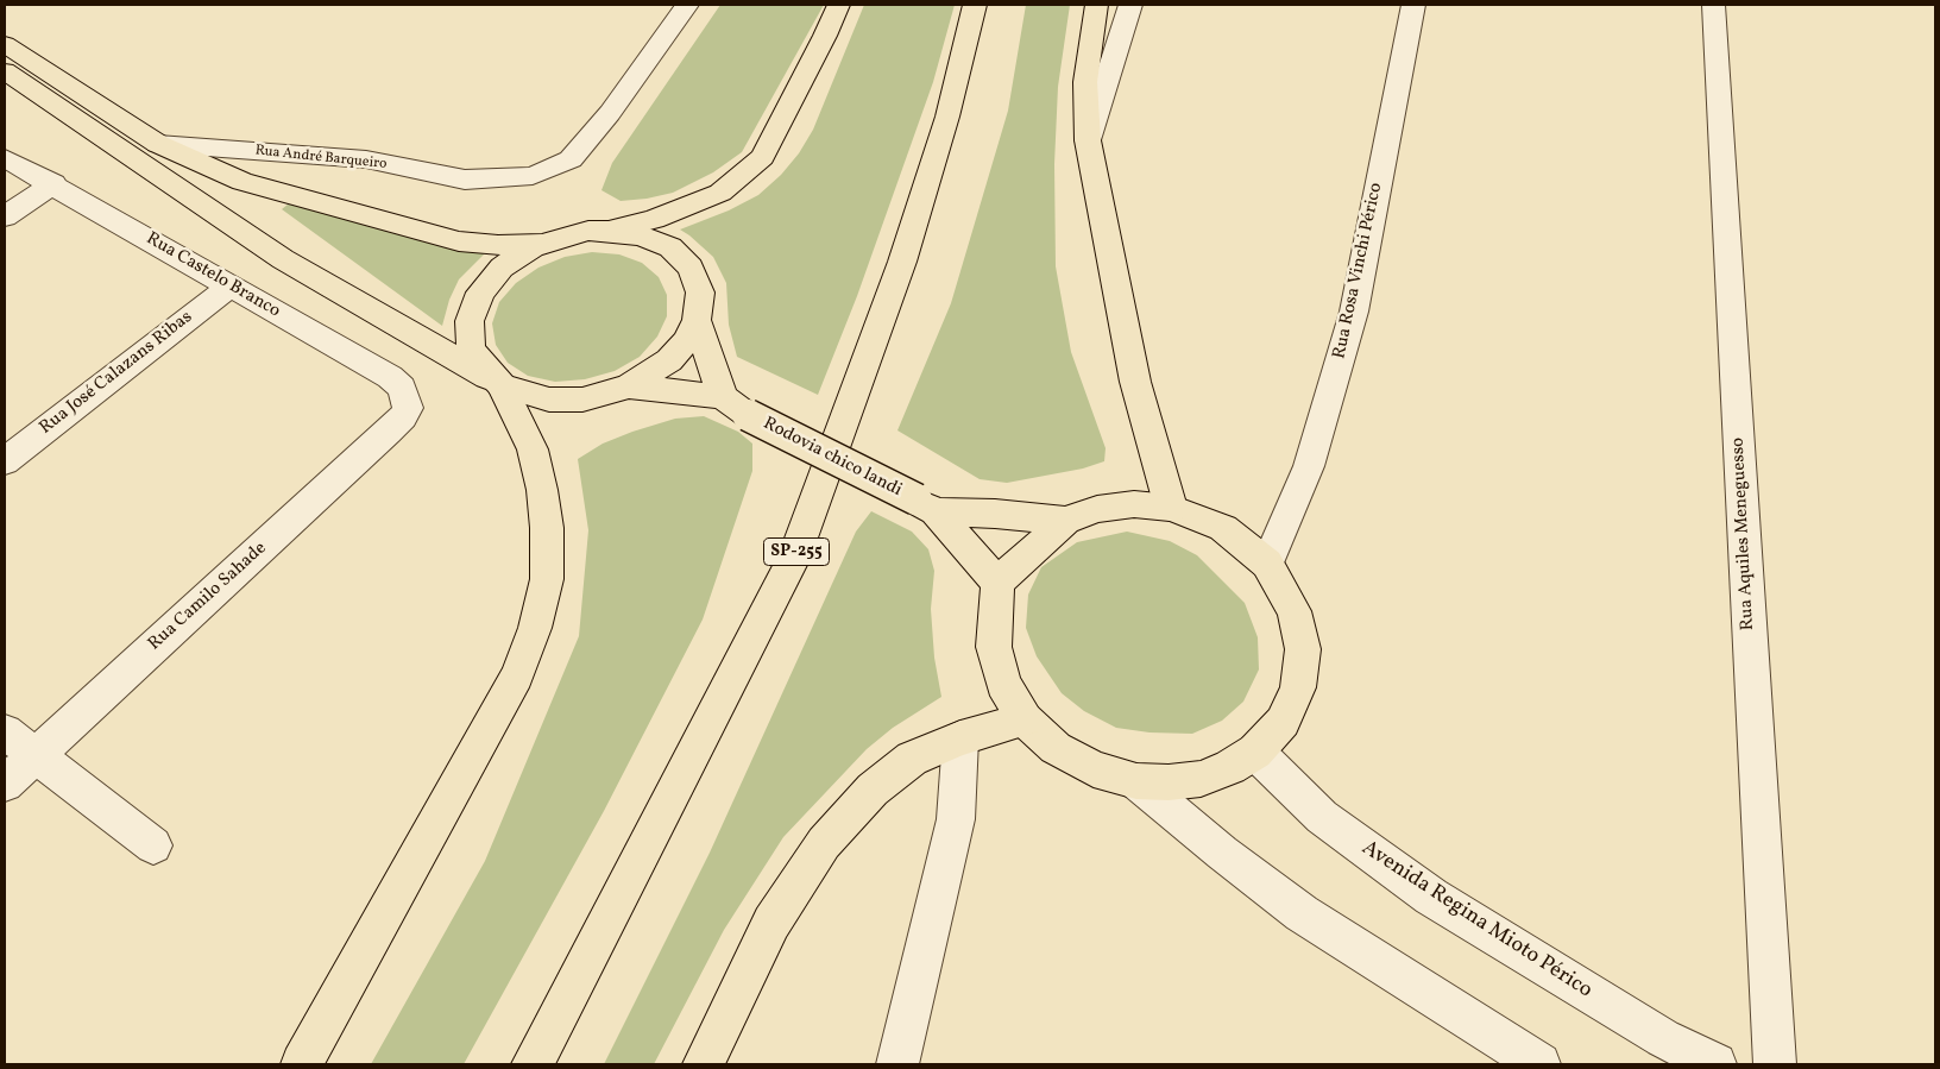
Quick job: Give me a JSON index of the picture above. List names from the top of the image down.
{
  "streets": {
    "main road": ["Rodovia chico landi", "SP-255"],
    "street": [
      "Rua André Barqueiro",
      "Rua Rosa Vinchi Périco",
      "Rua Castelo Branco",
      "Rua José Calazans Ribas",
      "Rua Aquiles Meneguesso",
      "Rua Camilo Sahade",
      "Avenida Regina Mioto Périco"
    ]
  },
  "crossings": [
    ["Rua Castelo Branco", "Rua José Calazans Ribas"],
    ["Rua Castelo Branco", "Rua Camilo Sahade"]
  ]
}
